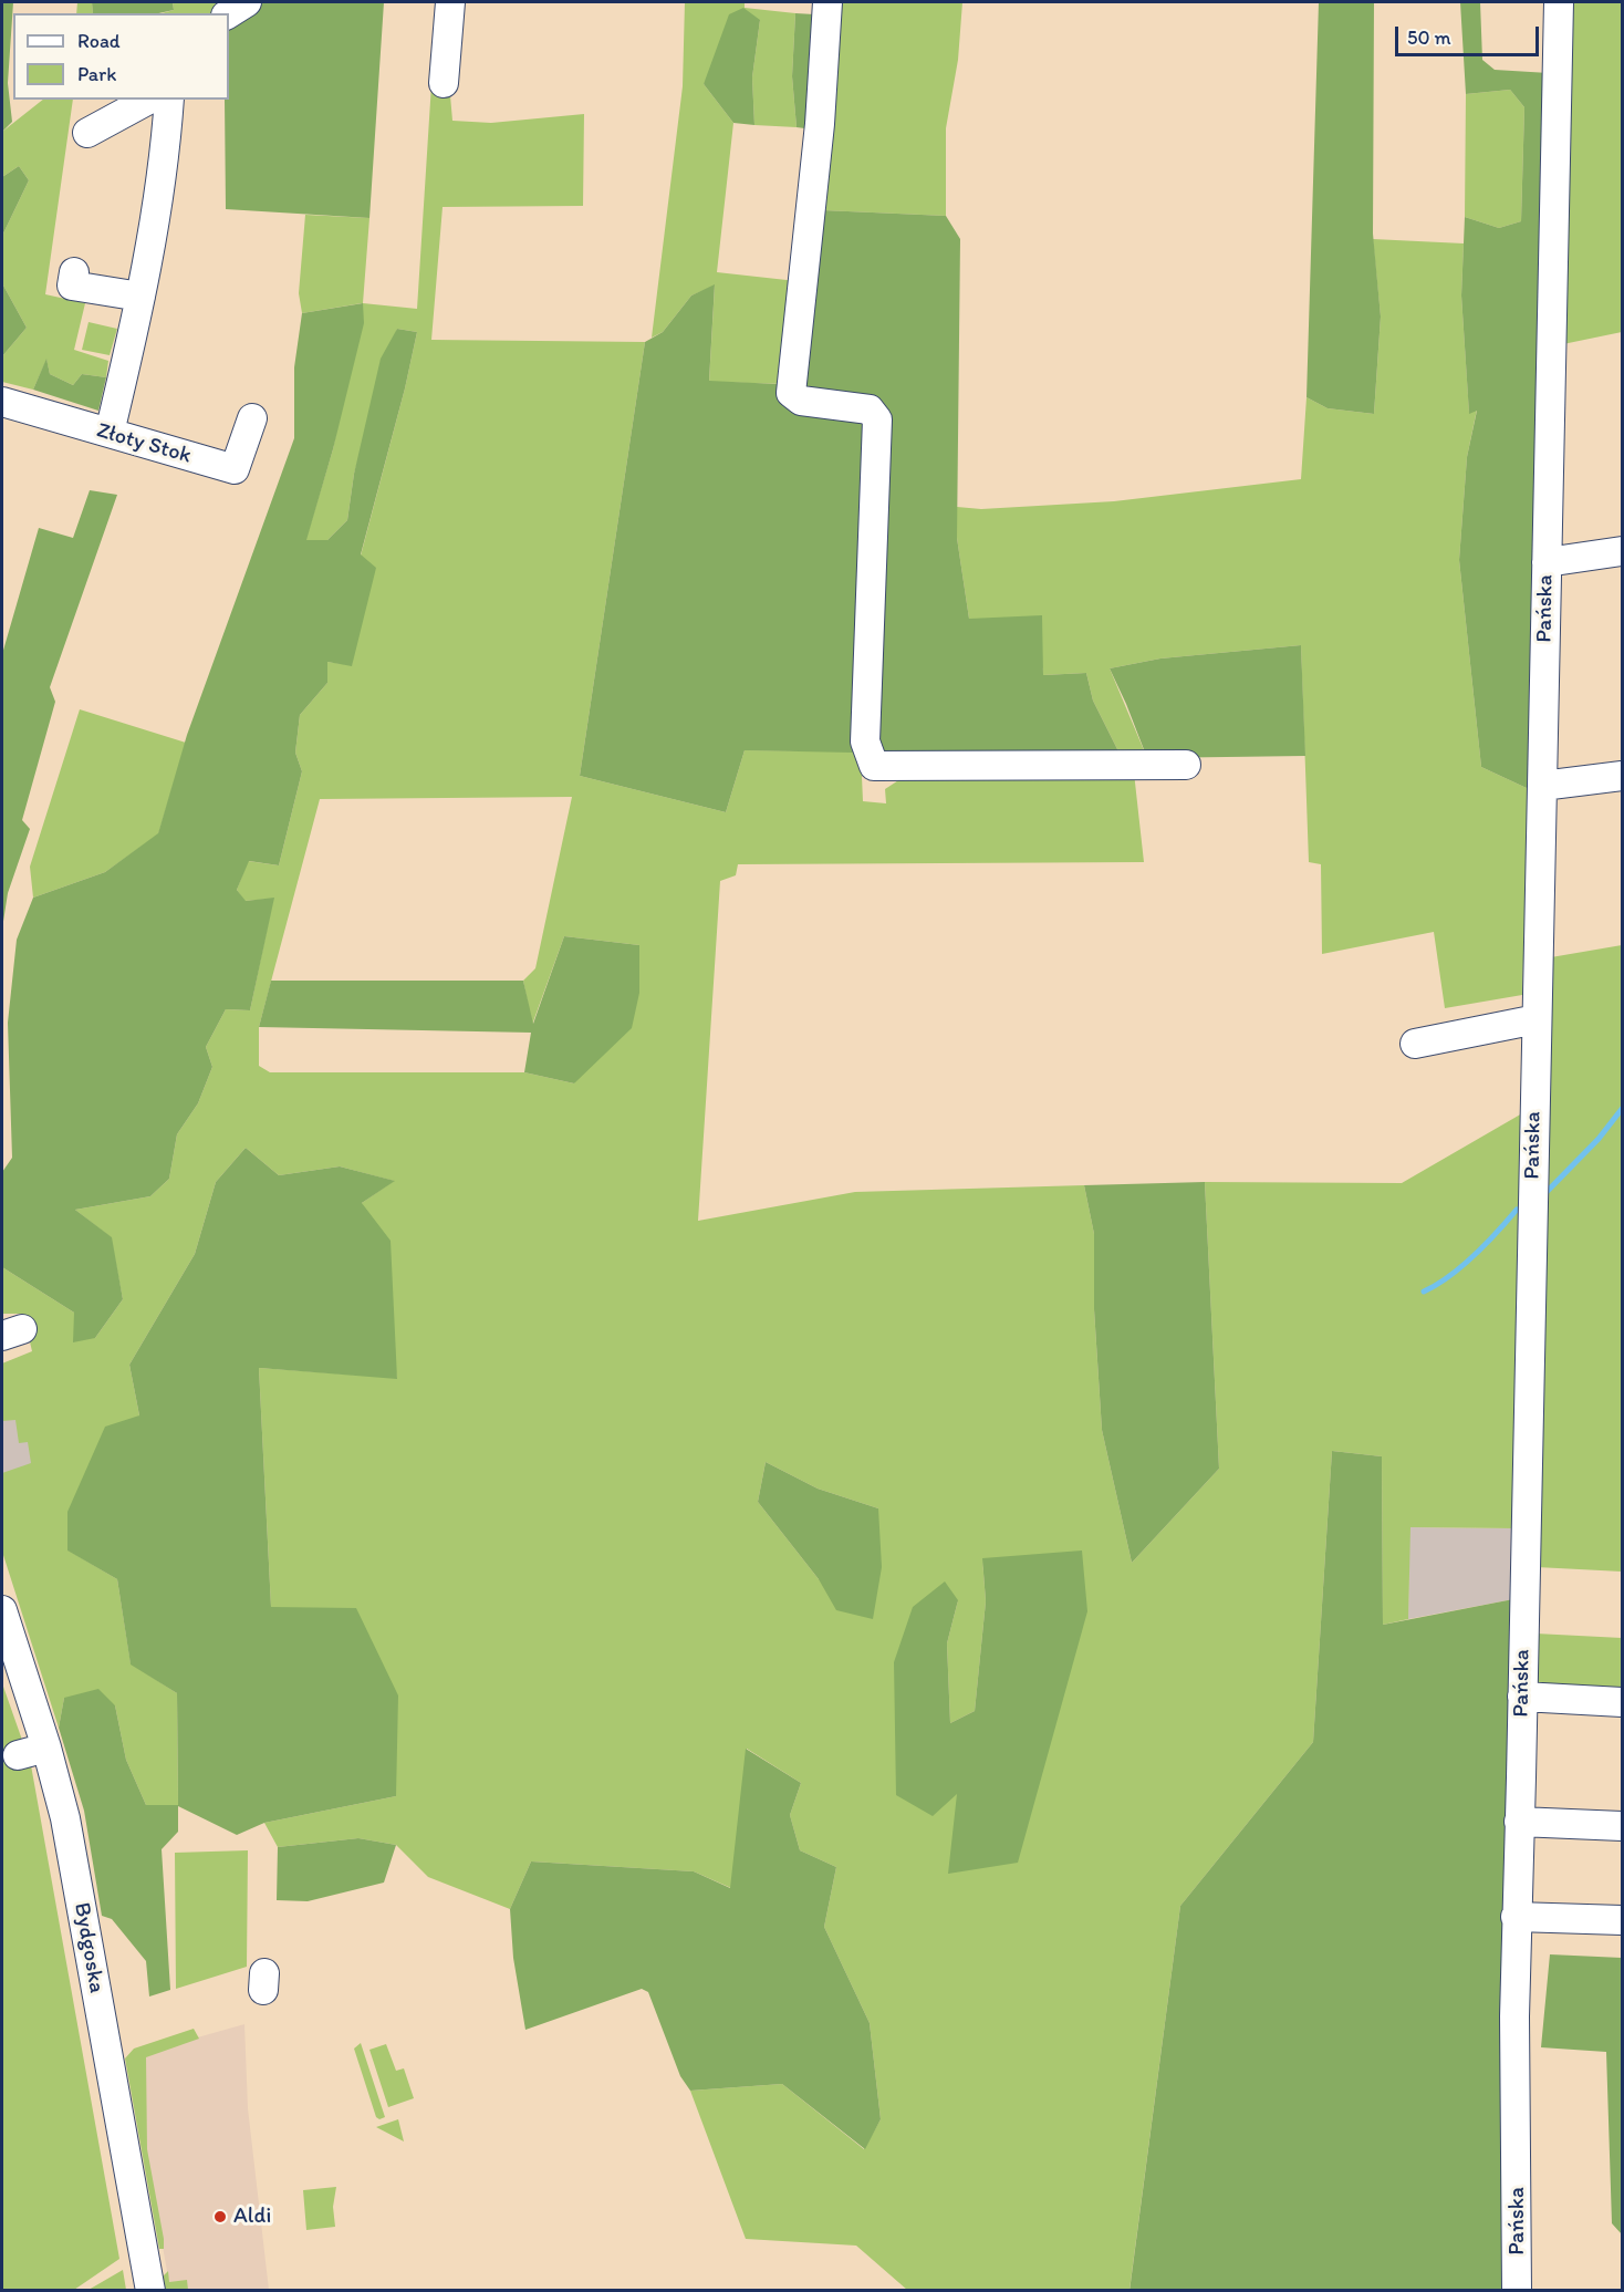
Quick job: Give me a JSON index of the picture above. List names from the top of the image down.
{
  "streets": {
    "street": ["Złoty Stok", "Pańska", "Bydgoska"]
  },
  "places": ["Aldi"],
  "legend": ["Road", "Park"],
  "scale_bar": "50 m"
}
